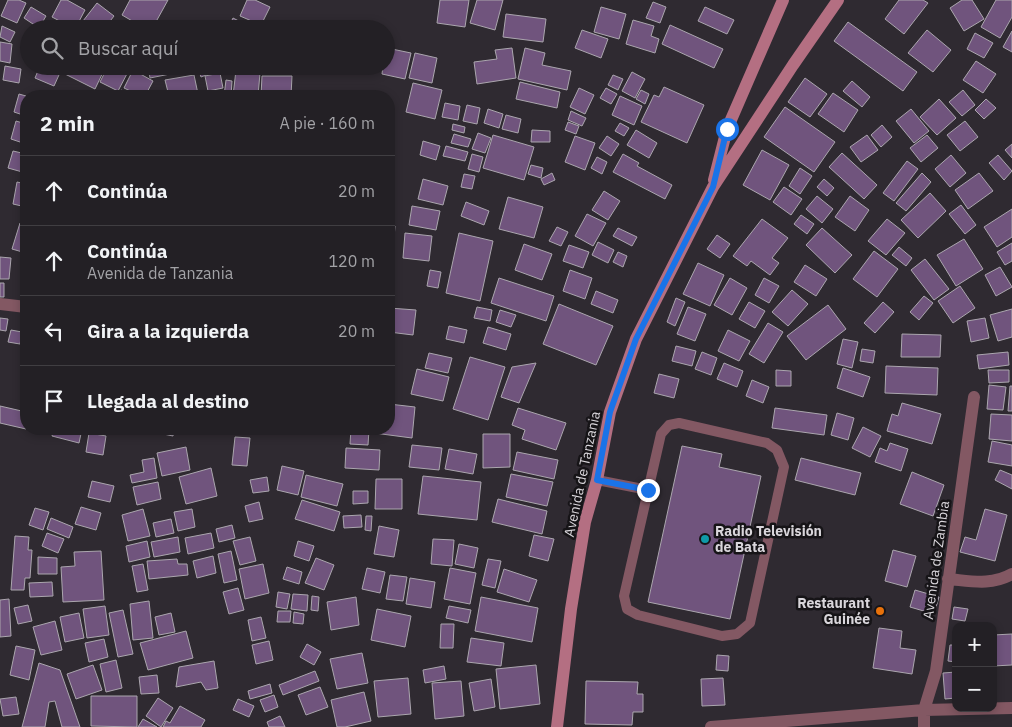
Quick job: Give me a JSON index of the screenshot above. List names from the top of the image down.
{
  "streets": {
    "main road": ["Avenida de Tanzania"],
    "street": ["Avenida de Zambia"]
  },
  "places": ["Radio Televisión de Bata", "Restaurant Guinée"],
  "page": {
    "search": "Buscar aquí",
    "heading": ["2 min", "A pie · 160 m"],
    "list": [
      ["Continúa", "20 m"],
      ["Continúa", "Avenida de Tanzania", "120 m"],
      ["Gira a la izquierda", "20 m"],
      "Llegada al destino"
    ],
    "map_buttons": ["+", "−"]
  }
}
